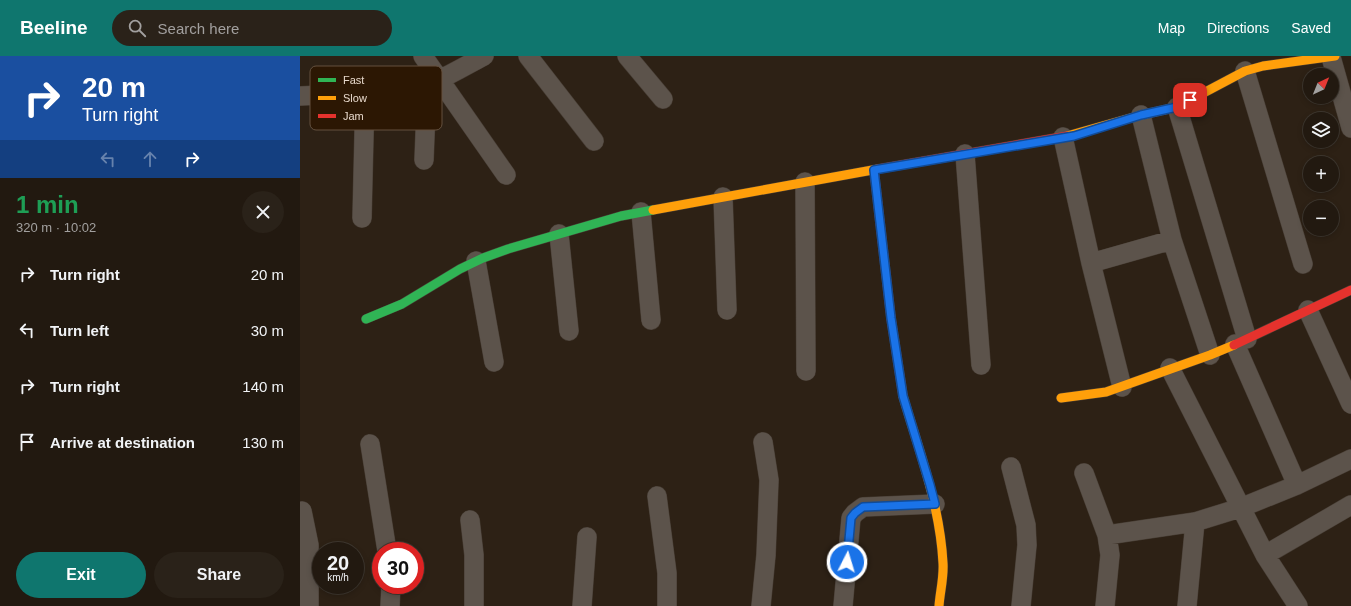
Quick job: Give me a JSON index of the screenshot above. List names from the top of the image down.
{
  "legend": ["Fast", "Slow", "Jam"],
  "north": "top right",
  "page": {
    "header": "Beeline",
    "search": "Search here",
    "nav": ["Map", "Directions", "Saved"],
    "turn": ["20 m", "Turn right"],
    "map_buttons": ["+", "−"],
    "heading": ["1 min", "320 m · 10:02"],
    "list": [
      {
        "name": "Turn right",
        "value": "20 m"
      },
      {
        "name": "Turn left",
        "value": "30 m"
      },
      {
        "name": "Turn right",
        "value": "140 m"
      },
      {
        "name": "Arrive at destination",
        "value": "130 m"
      }
    ],
    "speed": "20 km/h",
    "limit": "30",
    "buttons": ["Exit", "Share"]
  }
}
